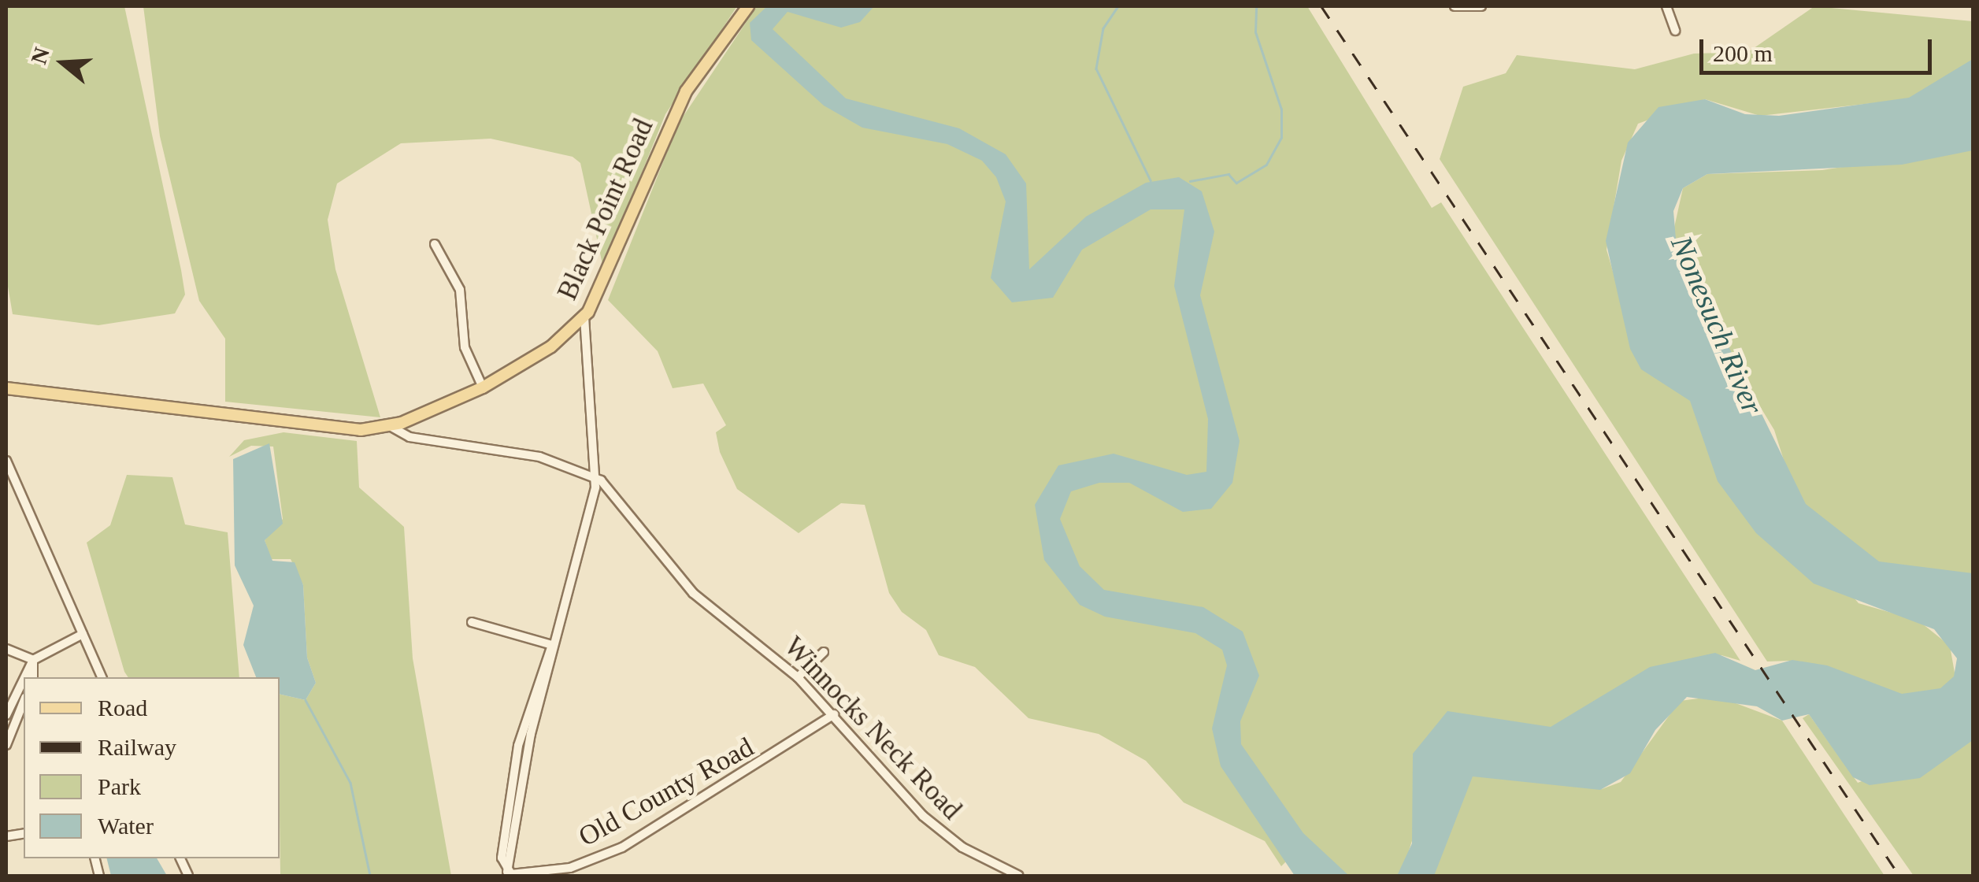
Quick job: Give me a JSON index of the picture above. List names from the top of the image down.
{
  "streets": {
    "main road": ["Black Point Road"],
    "street": ["Winnocks Neck Road", "Old County Road"]
  },
  "crossings": [
    ["Black Point Road", "Winnocks Neck Road"],
    ["Black Point Road", "Old County Road"],
    ["Winnocks Neck Road", "Old County Road"]
  ],
  "water": ["Nonesuch River"],
  "legend": [
    "Road",
    "Railway",
    "Park",
    "Water"
  ],
  "scale_bar": "200 m",
  "north": "left"
}
